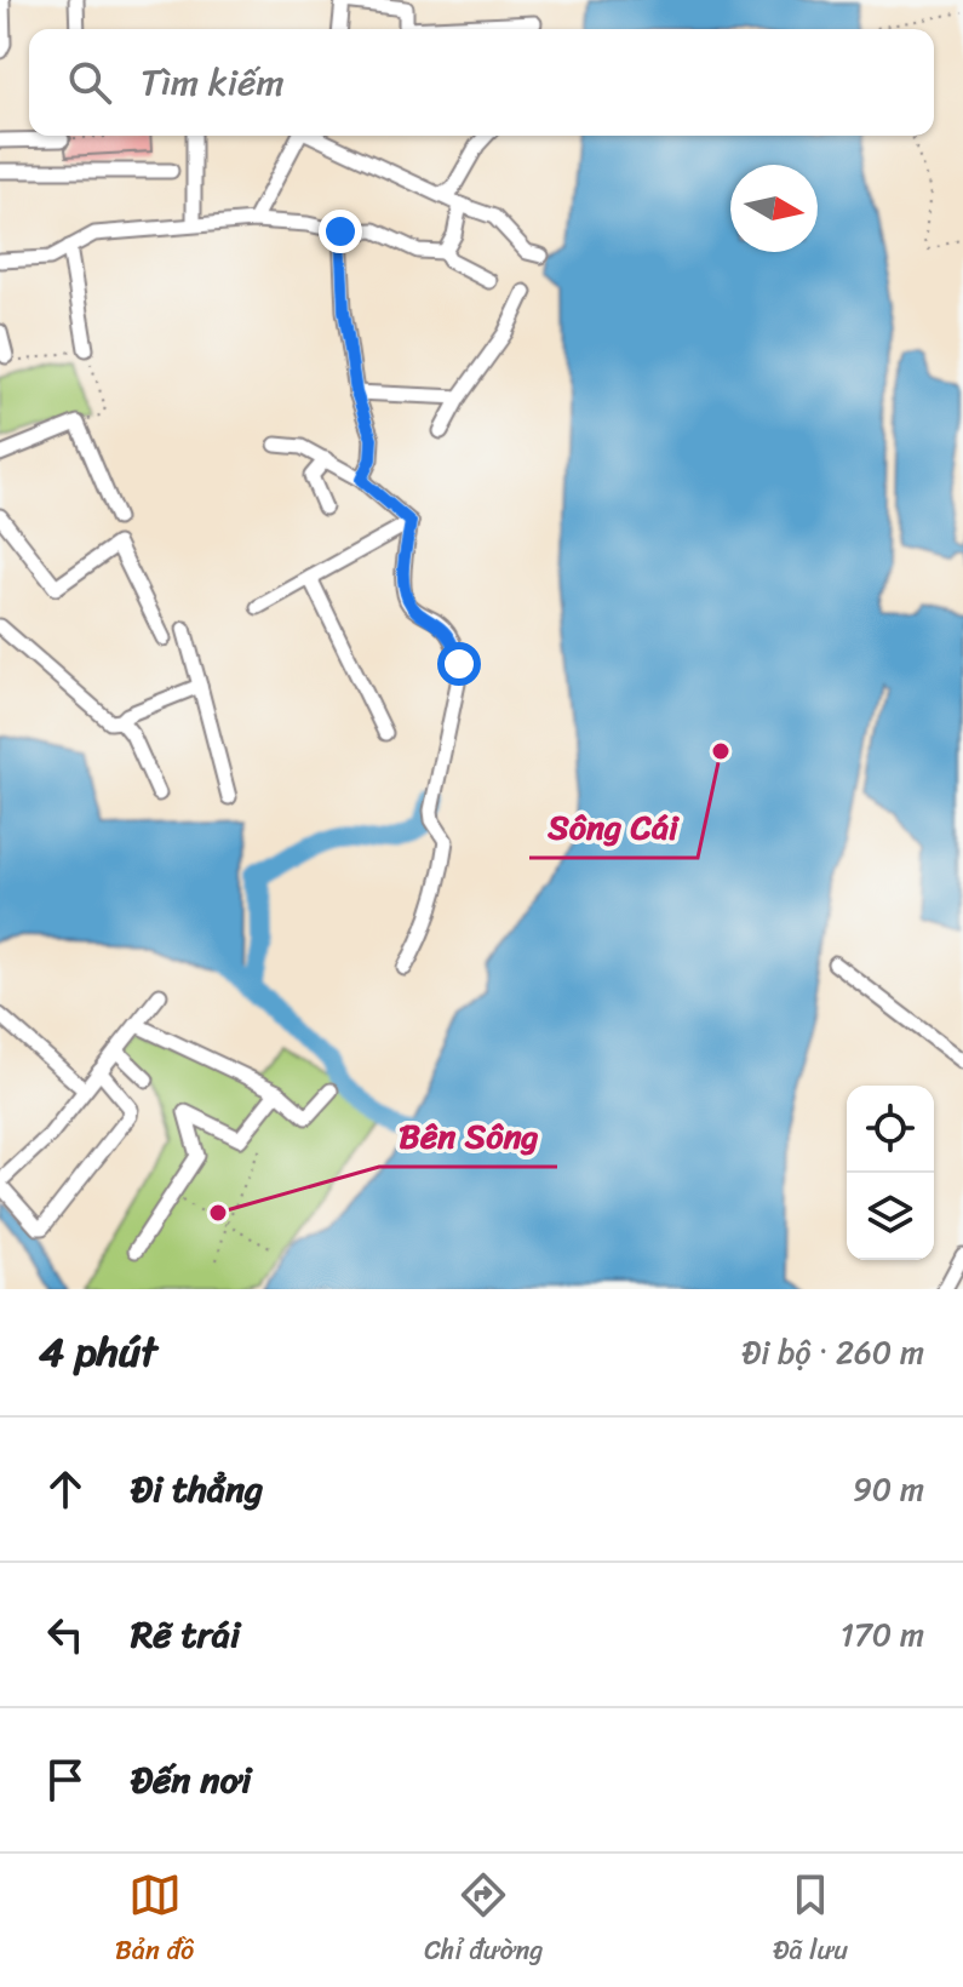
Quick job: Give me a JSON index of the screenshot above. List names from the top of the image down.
{
  "places": ["Sông Cái", "Bên Sông"],
  "north": "right",
  "page": {
    "search": "Tìm kiếm",
    "heading": ["4 phút", "Đi bộ · 260 m"],
    "list": [
      ["Đi thẳng", "90 m"],
      ["Rẽ trái", "170 m"],
      "Đến nơi"
    ],
    "nav": ["Bản đồ", "Chỉ đường", "Đã lưu"]
  }
}
